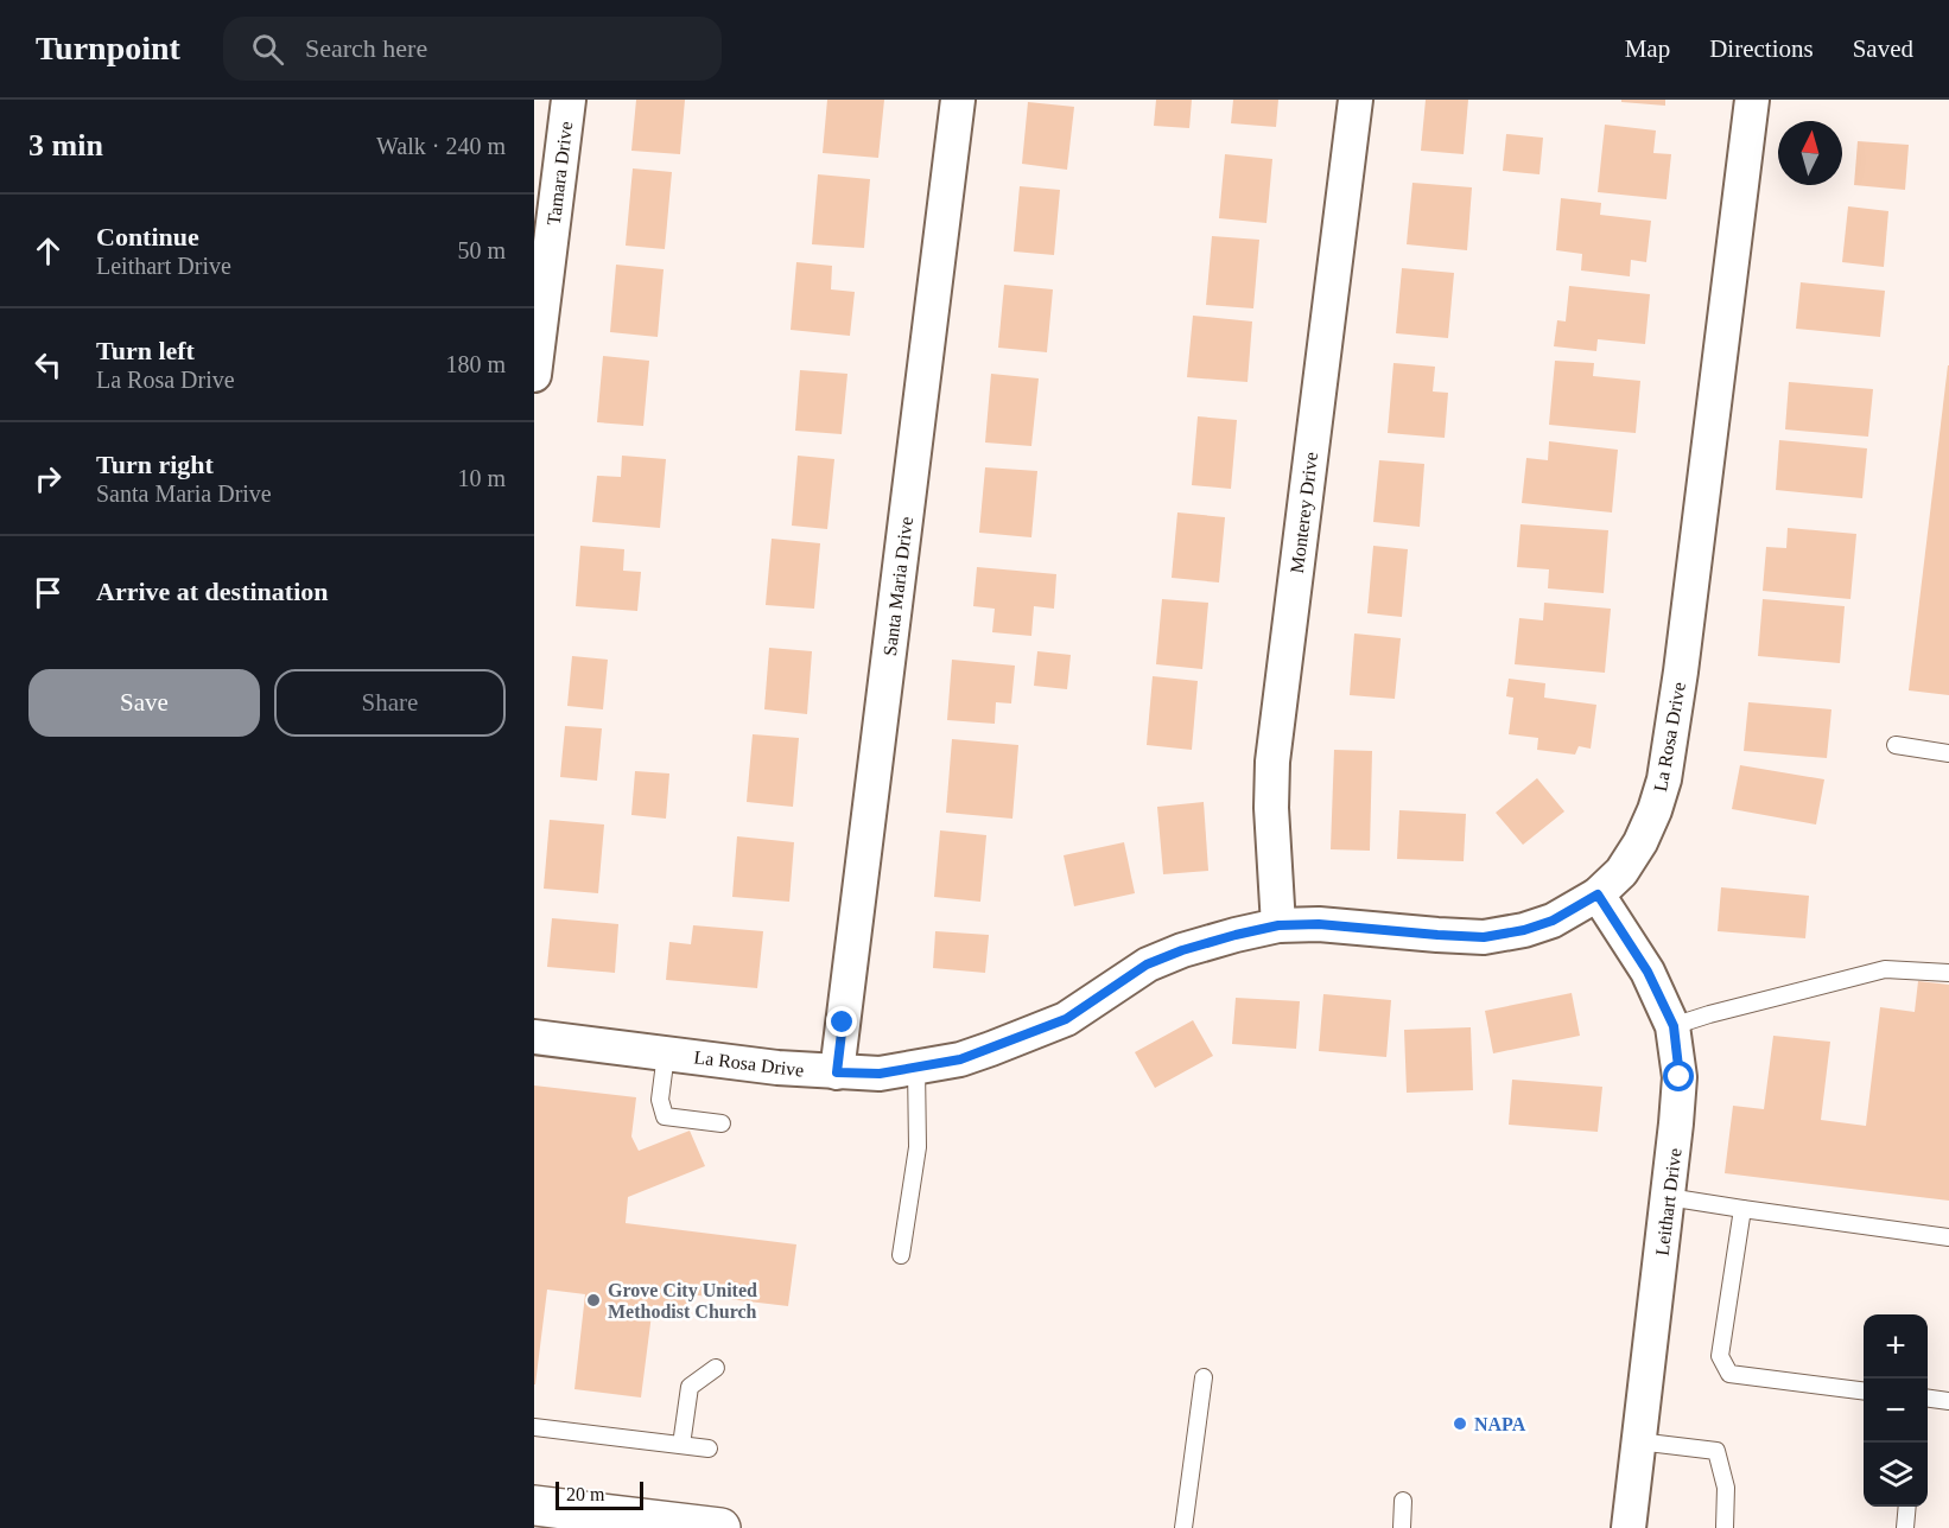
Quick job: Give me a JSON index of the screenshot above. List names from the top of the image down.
{
  "streets": {
    "street": [
      "Tamara Drive",
      "Monterey Drive",
      "Santa Maria Drive",
      "La Rosa Drive",
      "Leithart Drive"
    ]
  },
  "crossings": [
    ["Monterey Drive", "La Rosa Drive"],
    ["Santa Maria Drive", "La Rosa Drive"],
    ["La Rosa Drive", "Leithart Drive"]
  ],
  "places": ["Grove City United Methodist Church", "NAPA"],
  "scale_bar": "20 m",
  "north": "top",
  "page": {
    "header": "Turnpoint",
    "search": "Search here",
    "nav": ["Map", "Directions", "Saved"],
    "heading": ["3 min", "Walk · 240 m"],
    "list": [
      ["Continue", "Leithart Drive", "50 m"],
      ["Turn left", "La Rosa Drive", "180 m"],
      ["Turn right", "Santa Maria Drive", "10 m"],
      "Arrive at destination"
    ],
    "buttons": ["Save", "Share"],
    "map_buttons": ["+", "−"],
    "scale": "20 m"
  }
}
